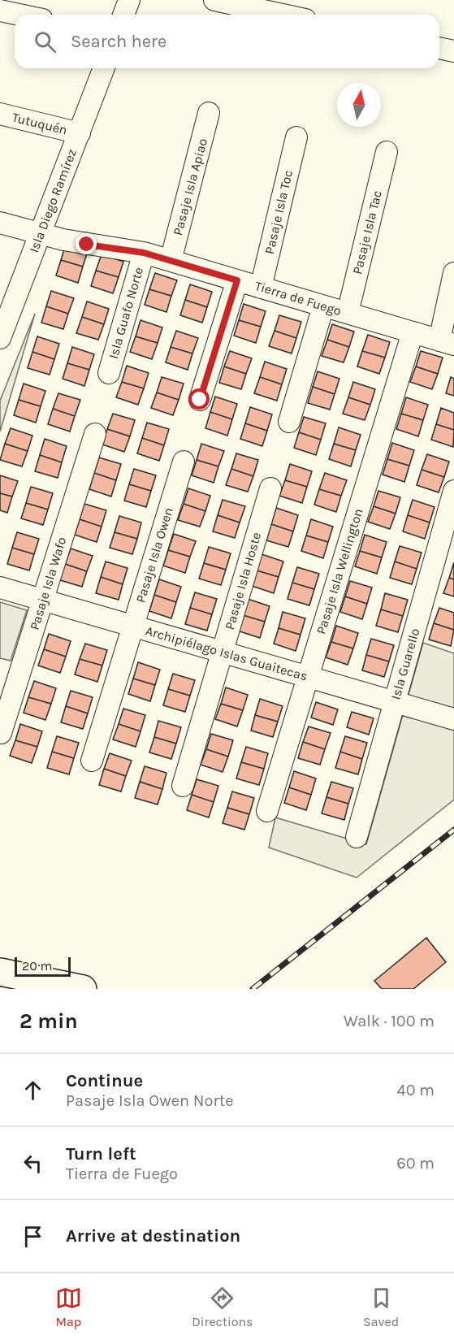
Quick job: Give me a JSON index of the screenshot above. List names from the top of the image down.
{
  "streets": {
    "street": [
      "Tutuquén",
      "Pasaje Isla Apiao",
      "Isla Diego Ramírez",
      "Pasaje Isla Toc",
      "Pasaje Isla Tac",
      "Tierra de Fuego",
      "Isla Guafo Norte",
      "Pasaje Isla Owen",
      "Pasaje Isla Wellington",
      "Pasaje Isla Hoste",
      "Pasaje Isla Wafo",
      "Archipiélago Islas Guaitecas",
      "Isla Guarello"
    ]
  },
  "crossings": [
    ["Tutuquén", "Isla Diego Ramírez"],
    ["Pasaje Isla Apiao", "Tierra de Fuego"],
    ["Isla Diego Ramírez", "Tierra de Fuego"],
    ["Pasaje Isla Toc", "Tierra de Fuego"],
    ["Pasaje Isla Tac", "Tierra de Fuego"],
    ["Tierra de Fuego", "Isla Guafo Norte"],
    ["Tierra de Fuego", "Pasaje Isla Wellington"],
    ["Pasaje Isla Owen", "Archipiélago Islas Guaitecas"],
    ["Pasaje Isla Wellington", "Archipiélago Islas Guaitecas"],
    ["Pasaje Isla Hoste", "Archipiélago Islas Guaitecas"],
    ["Pasaje Isla Wafo", "Archipiélago Islas Guaitecas"],
    ["Archipiélago Islas Guaitecas", "Isla Guarello"]
  ],
  "scale_bar": "20 m",
  "north": "top",
  "page": {
    "search": "Search here",
    "scale": "20 m",
    "heading": ["2 min", "Walk · 100 m"],
    "list": [
      ["Continue", "Pasaje Isla Owen Norte", "40 m"],
      ["Turn left", "Tierra de Fuego", "60 m"],
      "Arrive at destination"
    ],
    "nav": ["Map", "Directions", "Saved"]
  }
}
